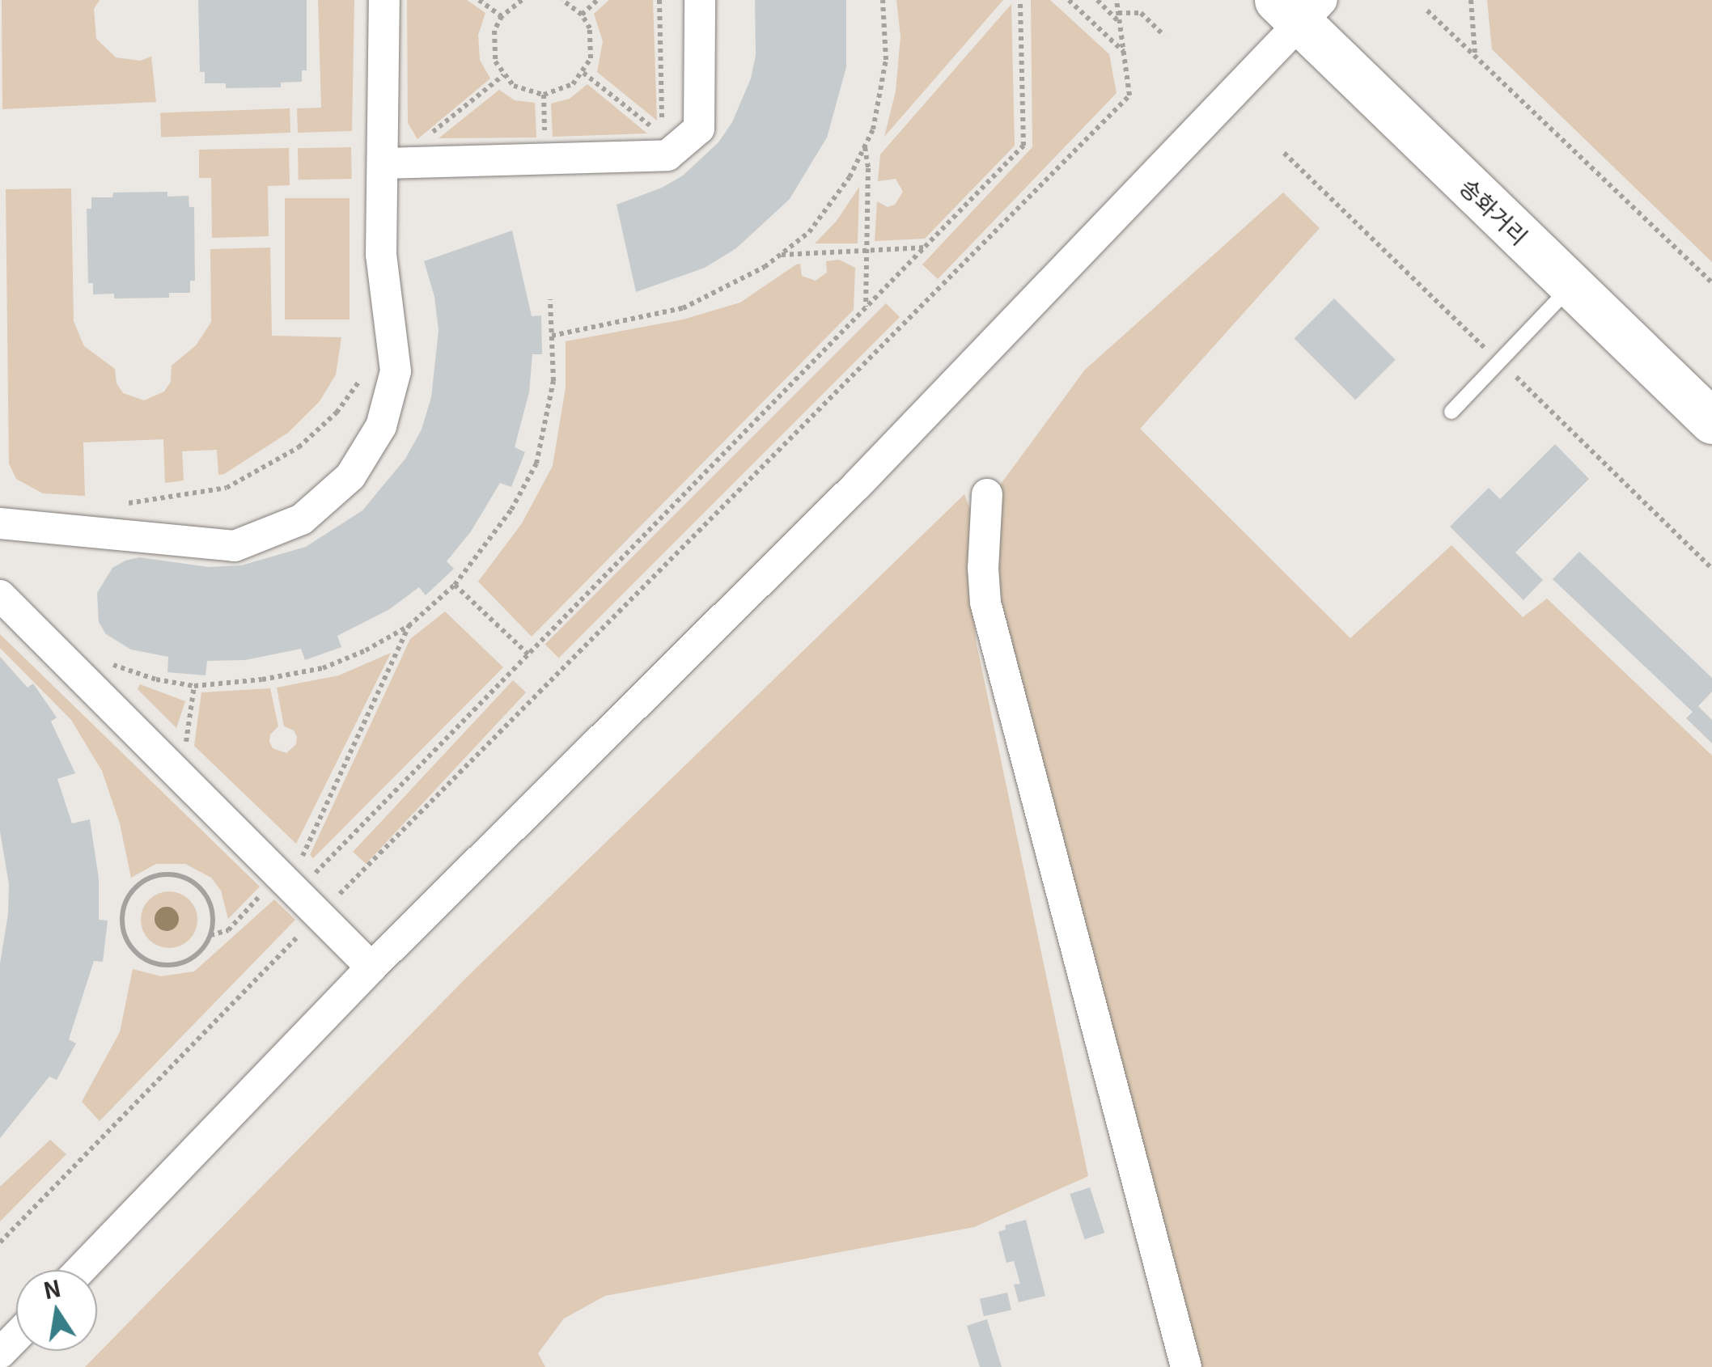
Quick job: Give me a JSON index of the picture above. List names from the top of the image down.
{
  "streets": {
    "main road": ["송화거리"]
  },
  "north": "top"
}
